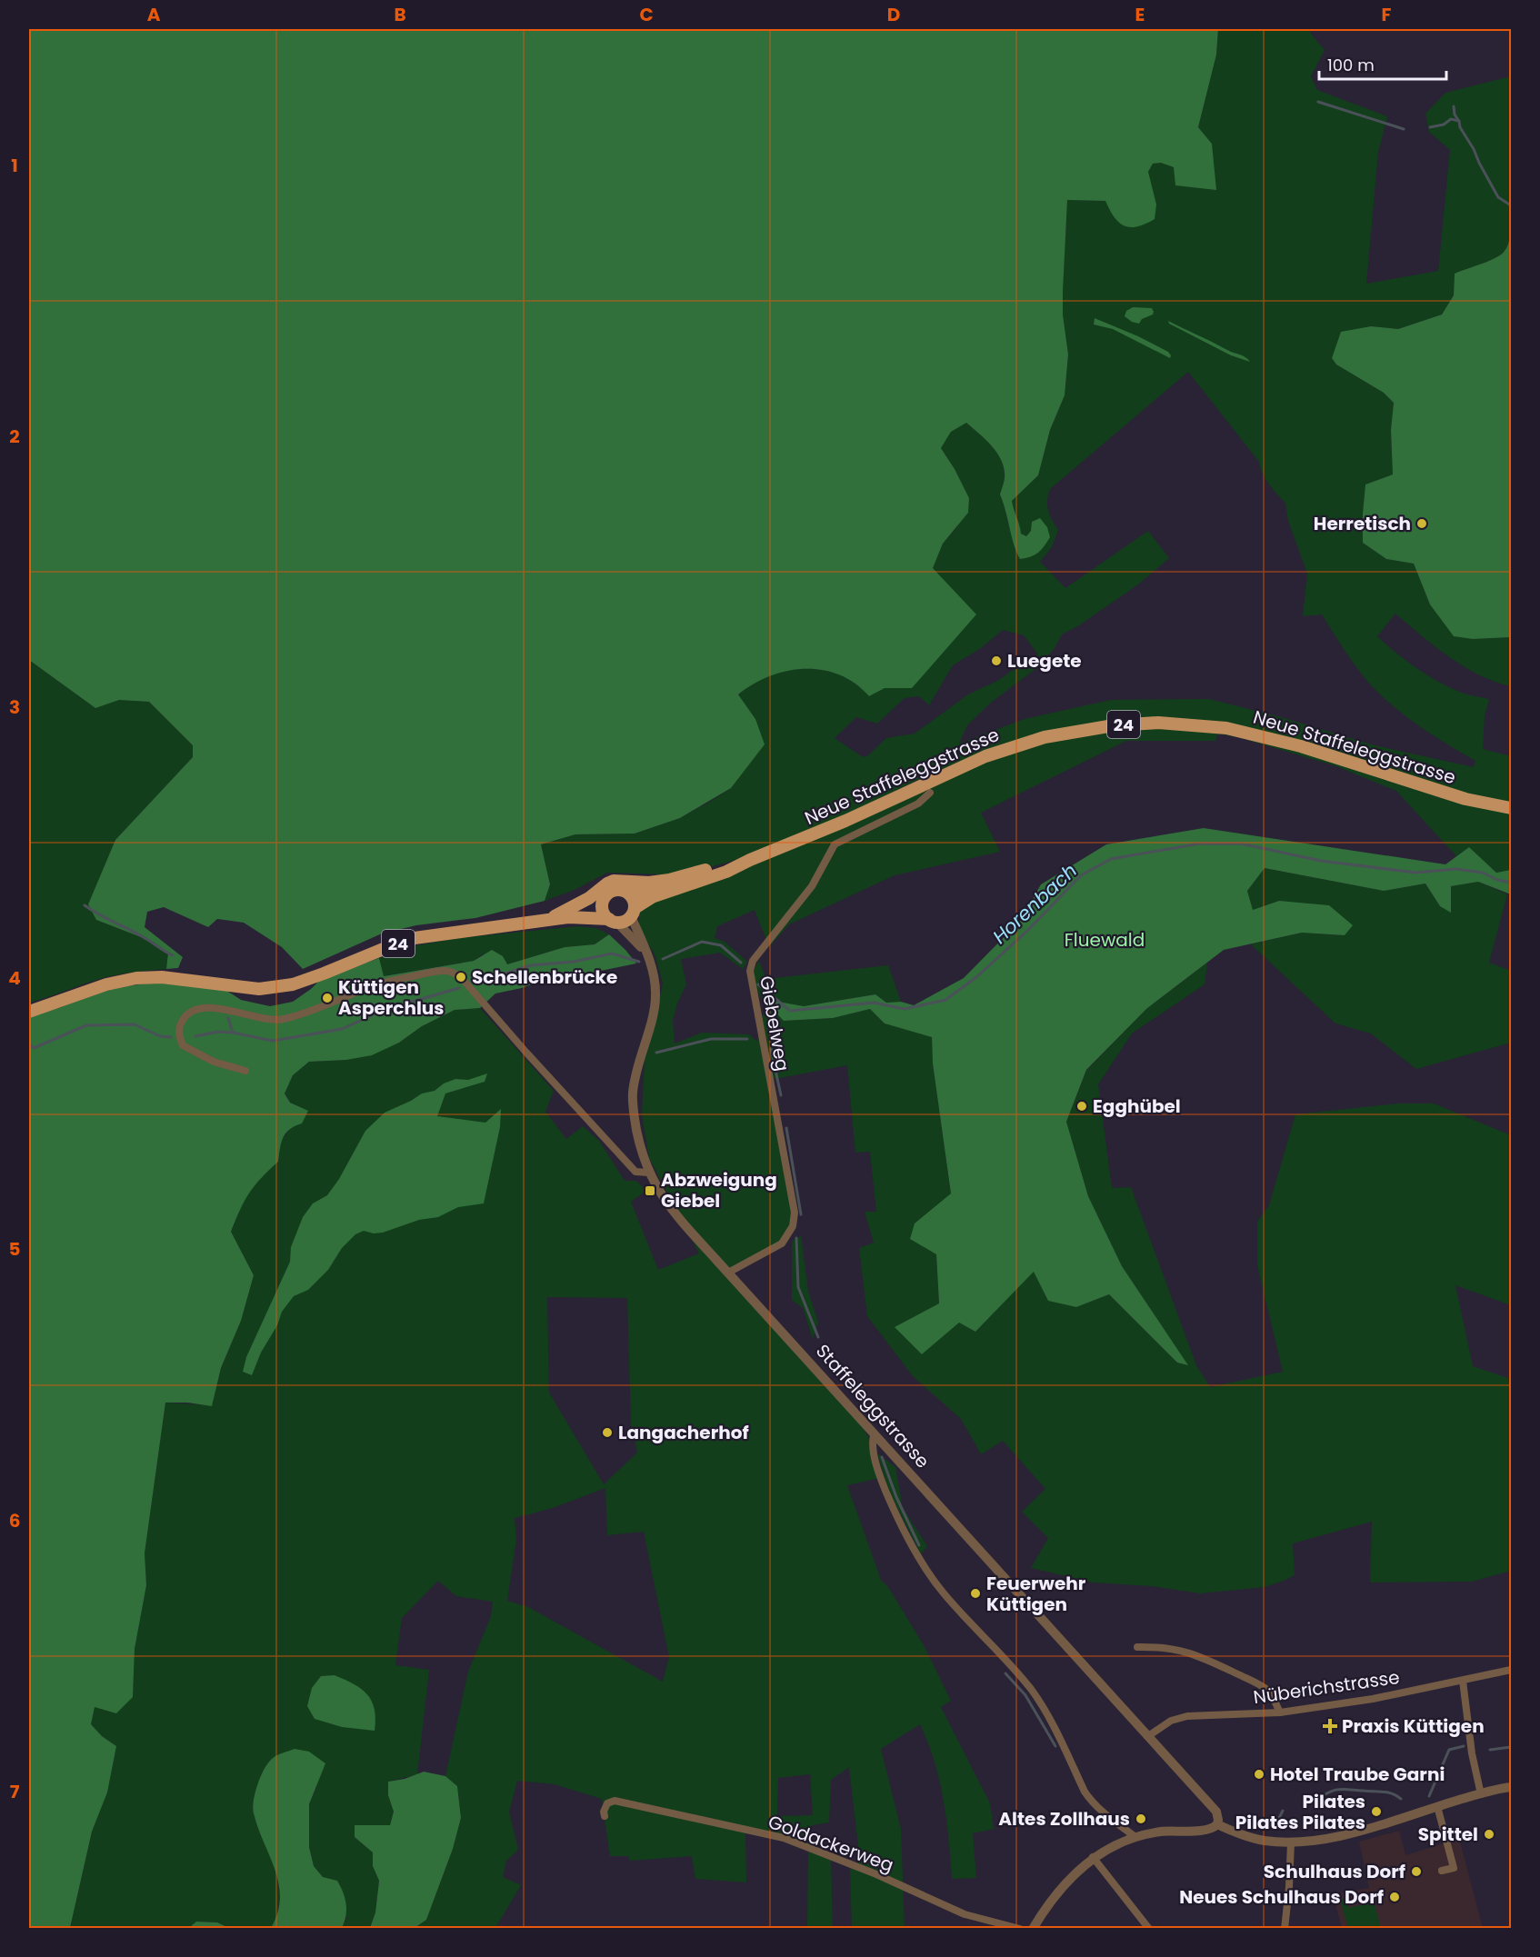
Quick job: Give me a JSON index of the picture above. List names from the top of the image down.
{
  "streets": {
    "main road": ["24", "Neue Staffeleggstrasse"],
    "street": [
      "Giebelweg",
      "Staffeleggstrasse",
      "Nüberichstrasse",
      "Goldackerweg"
    ]
  },
  "crossings": [
    ["24", "Neue Staffeleggstrasse"],
    ["24", "Staffeleggstrasse"],
    ["Neue Staffeleggstrasse", "Staffeleggstrasse"],
    ["Giebelweg", "Staffeleggstrasse"],
    ["Staffeleggstrasse", "Nüberichstrasse"]
  ],
  "water": ["Horenbach"],
  "parks": ["Fluewald"],
  "places": {
    "other": [
      "Herretisch",
      "Luegete",
      "Schellenbrücke",
      "Küttigen Asperchlus",
      "Egghübel",
      "Langacherhof",
      "Feuerwehr Küttigen",
      "Hotel Traube Garni",
      "Pilates Pilates Pilates",
      "Altes Zollhaus",
      "Spittel",
      "Schulhaus Dorf",
      "Neues Schulhaus Dorf"
    ],
    "transit": ["Abzweigung Giebel"],
    "health": ["Praxis Küttigen"]
  },
  "scale_bar": "100 m",
  "grid": {
    "columns": [
      "A",
      "B",
      "C",
      "D",
      "E",
      "F"
    ],
    "rows": [
      "1",
      "2",
      "3",
      "4",
      "5",
      "6",
      "7"
    ]
  }
}
